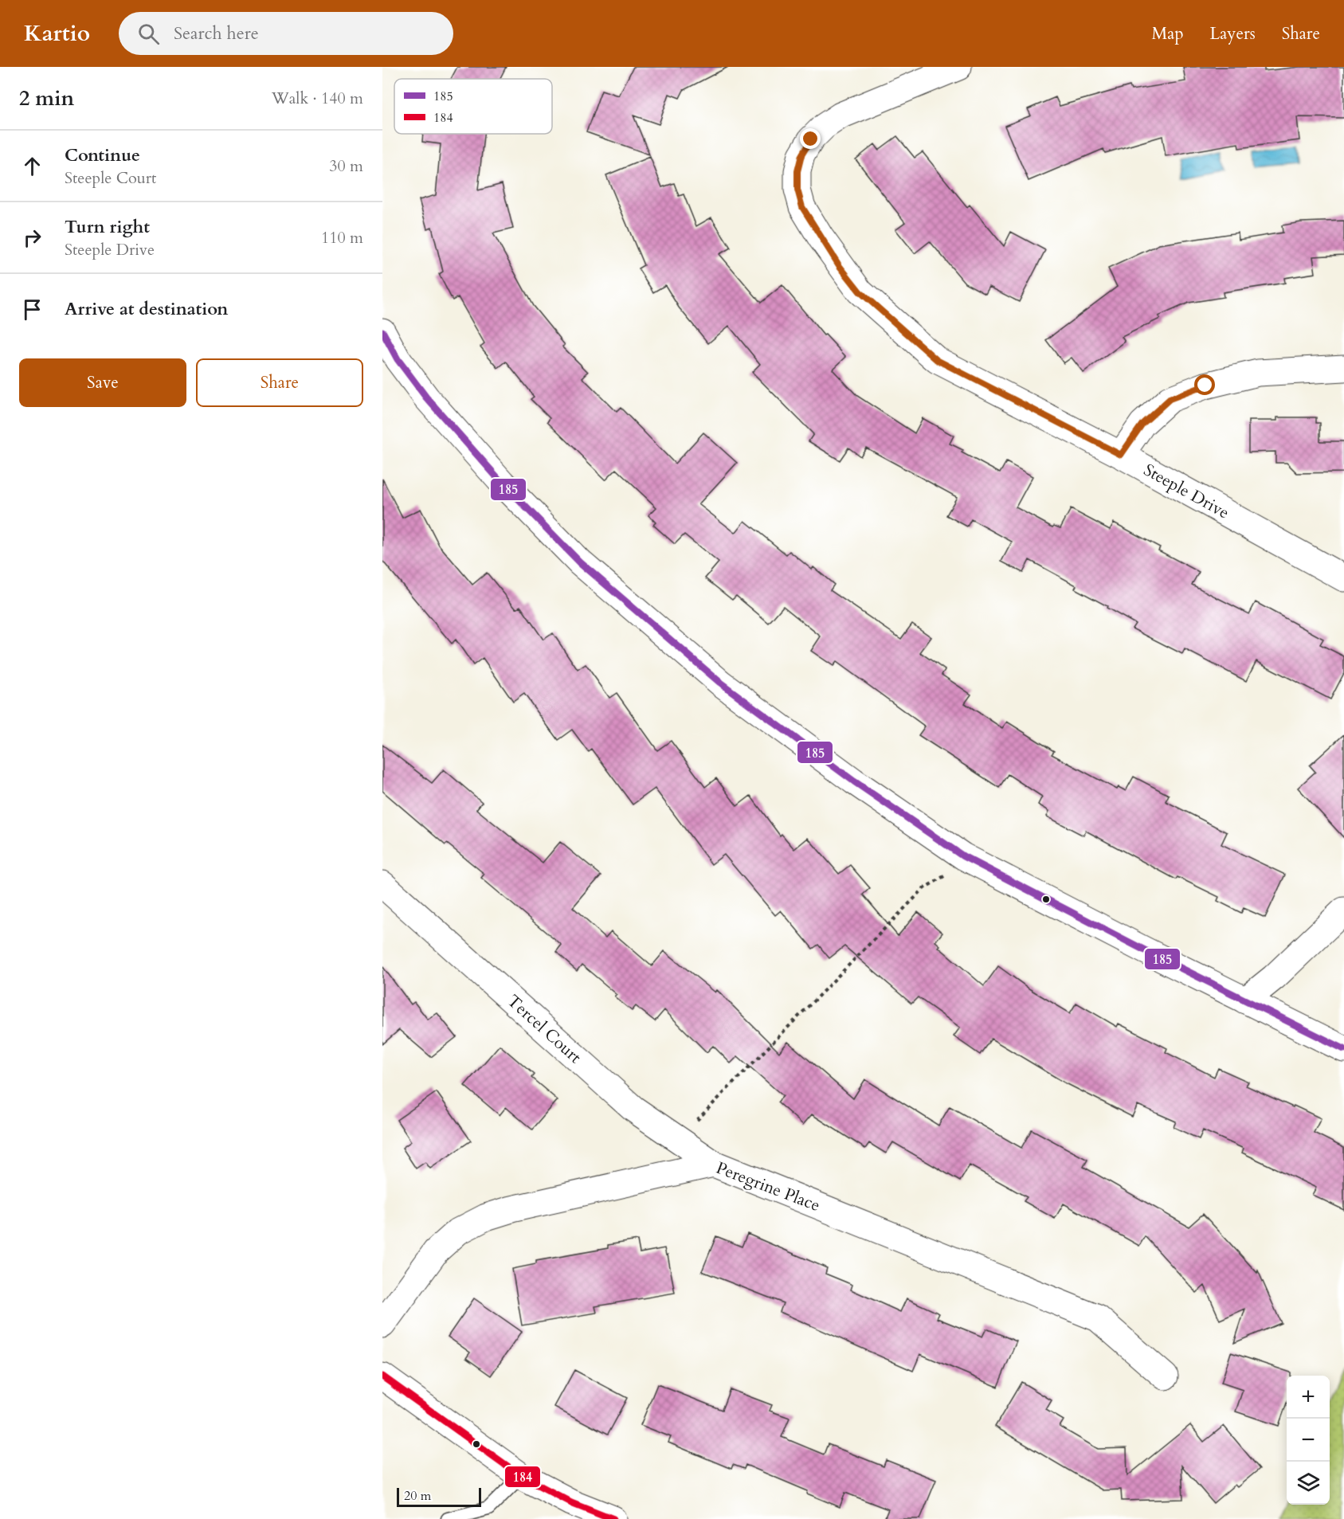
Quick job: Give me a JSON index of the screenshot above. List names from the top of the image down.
{
  "streets": {
    "street": ["Steeple Drive", "Tercel Court", "Peregrine Place"]
  },
  "crossings": [
    ["Tercel Court", "Peregrine Place"]
  ],
  "lines": ["transit line 185", "transit line 184"],
  "legend": ["185", "184"],
  "scale_bar": "20 m",
  "page": {
    "header": "Kartio",
    "search": "Search here",
    "nav": ["Map", "Layers", "Share"],
    "heading": ["2 min", "Walk · 140 m"],
    "list": [
      ["Continue", "Steeple Court", "30 m"],
      ["Turn right", "Steeple Drive", "110 m"],
      "Arrive at destination"
    ],
    "buttons": ["Save", "Share"],
    "map_buttons": ["+", "−"],
    "scale": "20 m"
  }
}
